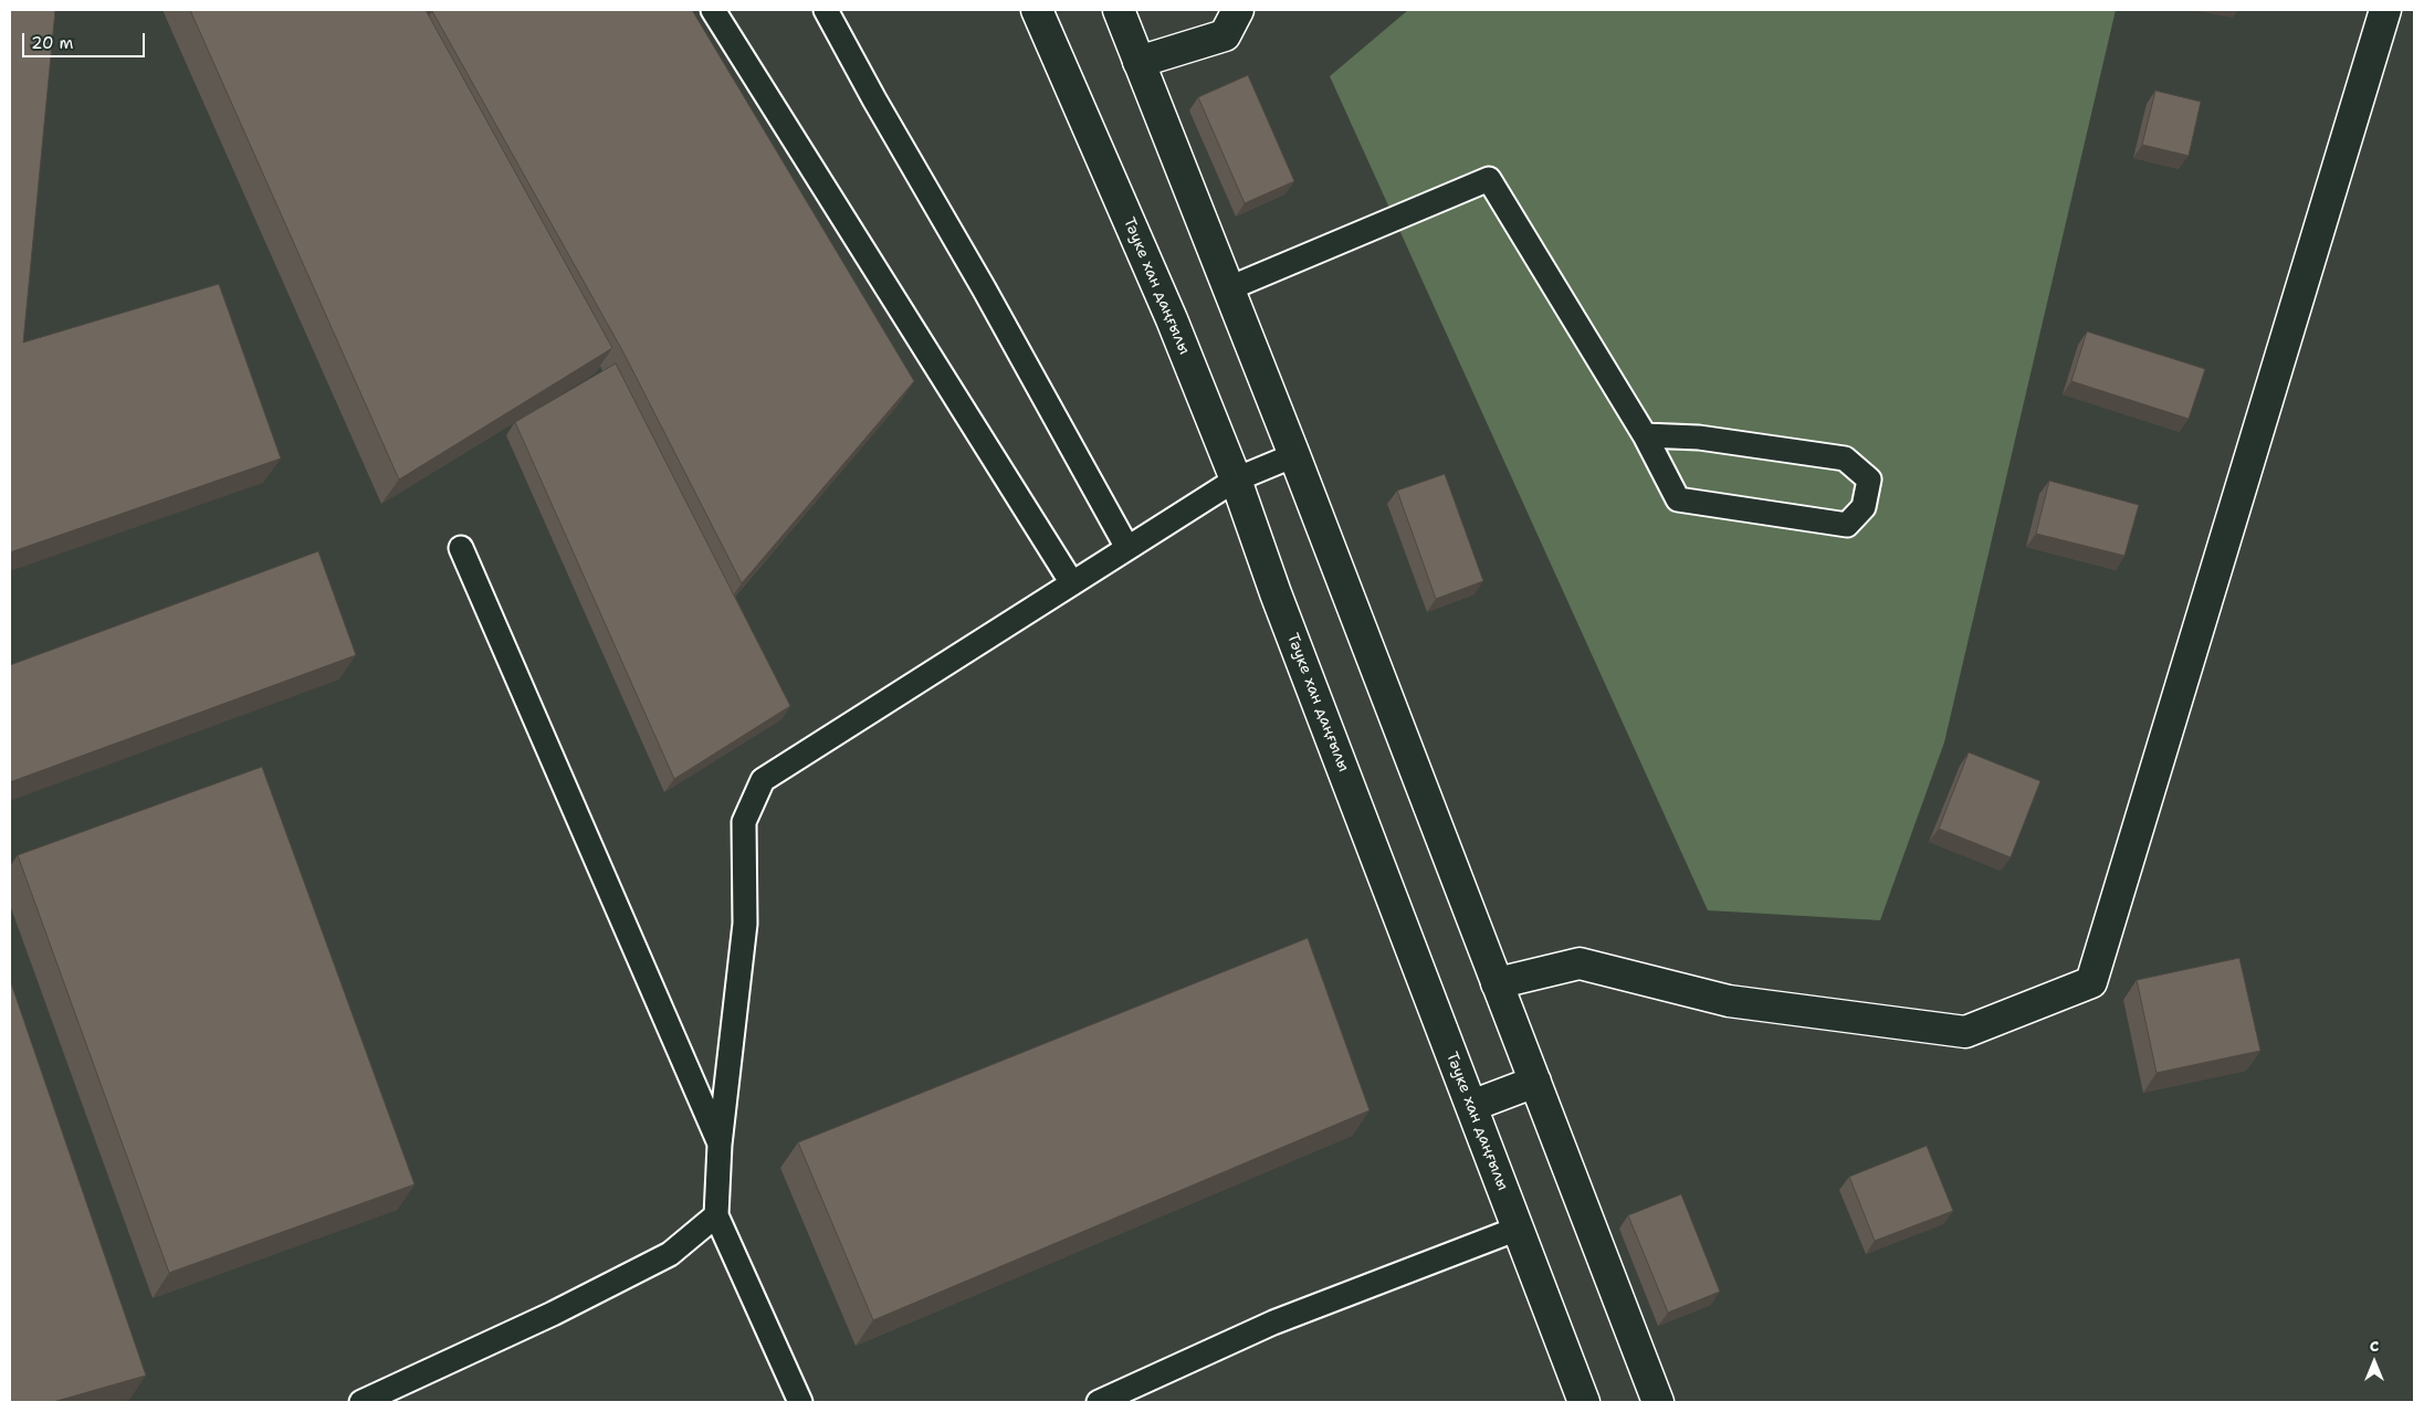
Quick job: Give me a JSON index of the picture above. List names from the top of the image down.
{
  "streets": {
    "main road": ["Тәуке хан даңғылы"]
  },
  "scale_bar": "20 m",
  "north": "top"
}
